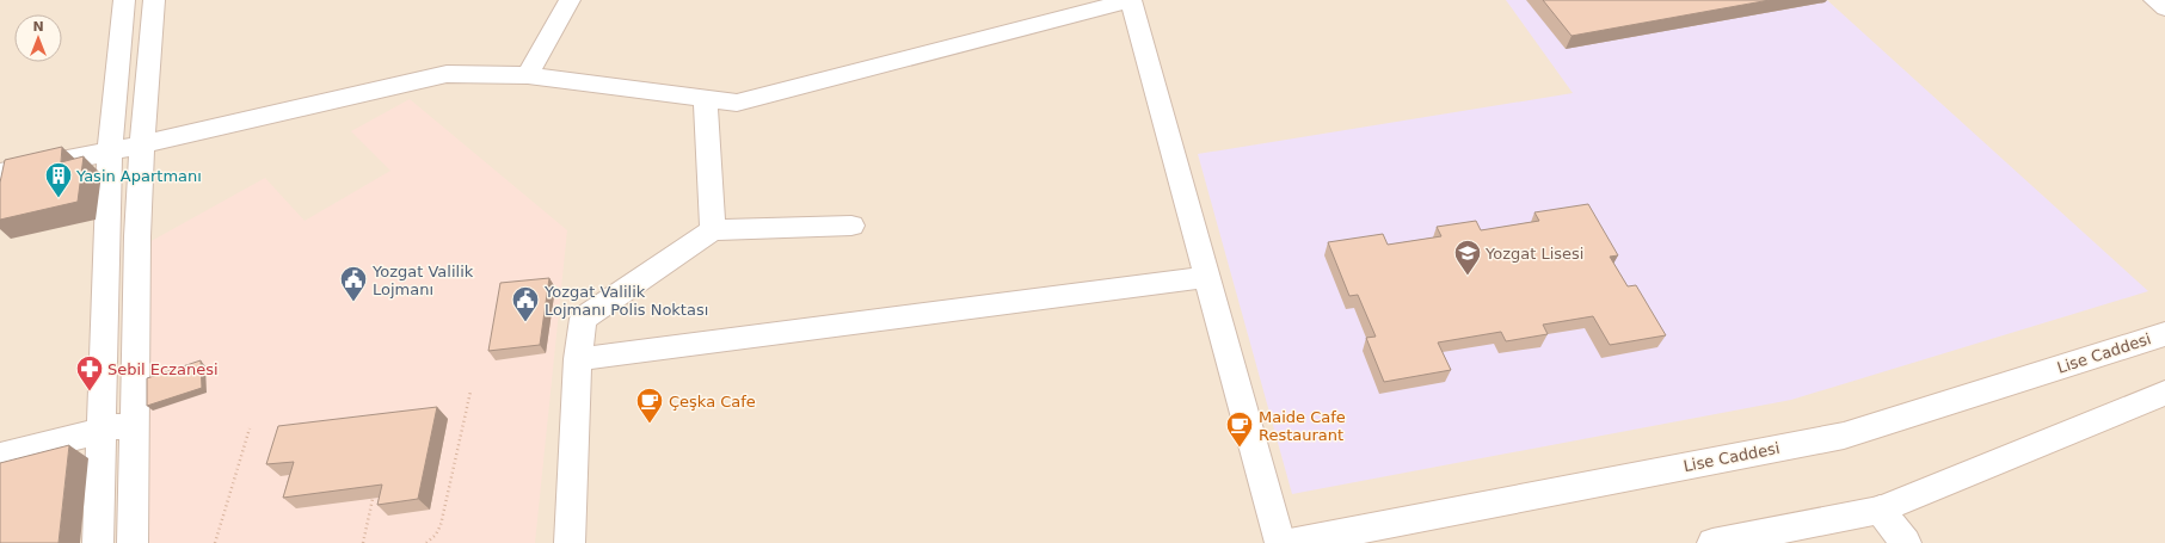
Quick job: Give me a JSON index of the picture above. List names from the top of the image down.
{
  "streets": {
    "street": ["Lise Caddesi"]
  },
  "places": {
    "building": ["Yasin Apartmanı"],
    "school or university": ["Yozgat Lisesi"],
    "public building": ["Yozgat Valilik Lojmanı", "Yozgat Valilik Lojmanı Polis Noktası"],
    "pharmacy": ["Sebil Eczanesi"],
    "cafe": ["Çeşka Cafe", "Maide Cafe Restaurant"]
  },
  "north": "top"
}
